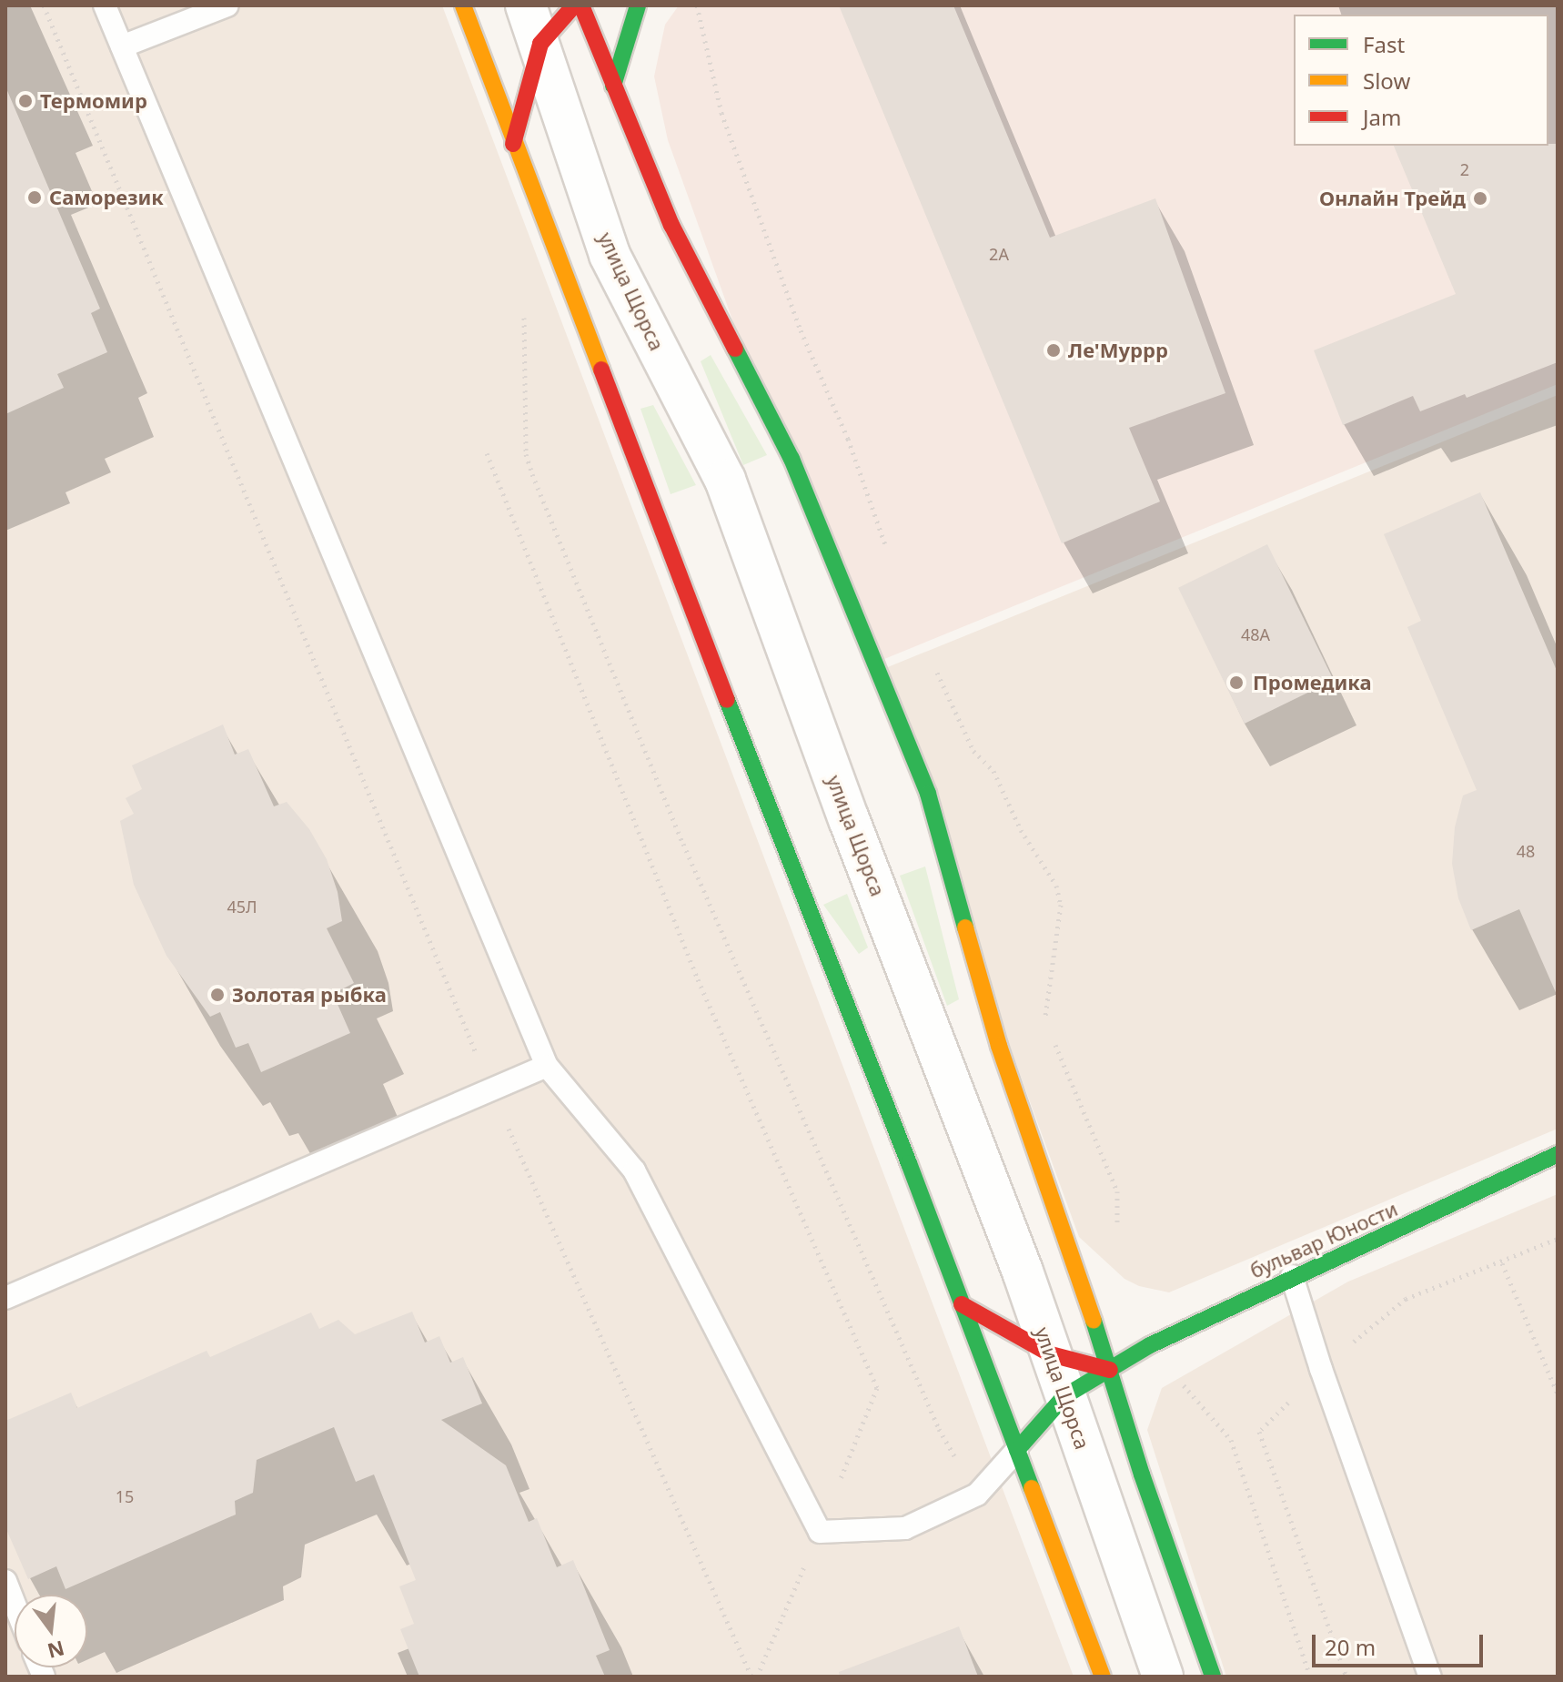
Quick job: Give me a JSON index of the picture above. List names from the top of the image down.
{
  "streets": {
    "main road": ["бульвар Юности"],
    "street": ["улица Щорса"]
  },
  "crossings": [
    ["улица Щорса", "бульвар Юности"]
  ],
  "places": [
    "Термомир",
    "Саморезик",
    "Онлайн Трейд",
    "Ле'Муррр",
    "Промедика",
    "Золотая рыбка"
  ],
  "house_numbers": [
    "2",
    "2А",
    "48А",
    "48",
    "45Л",
    "15"
  ],
  "legend": ["Fast", "Slow", "Jam"],
  "scale_bar": "20 m",
  "north": "bottom"
}
